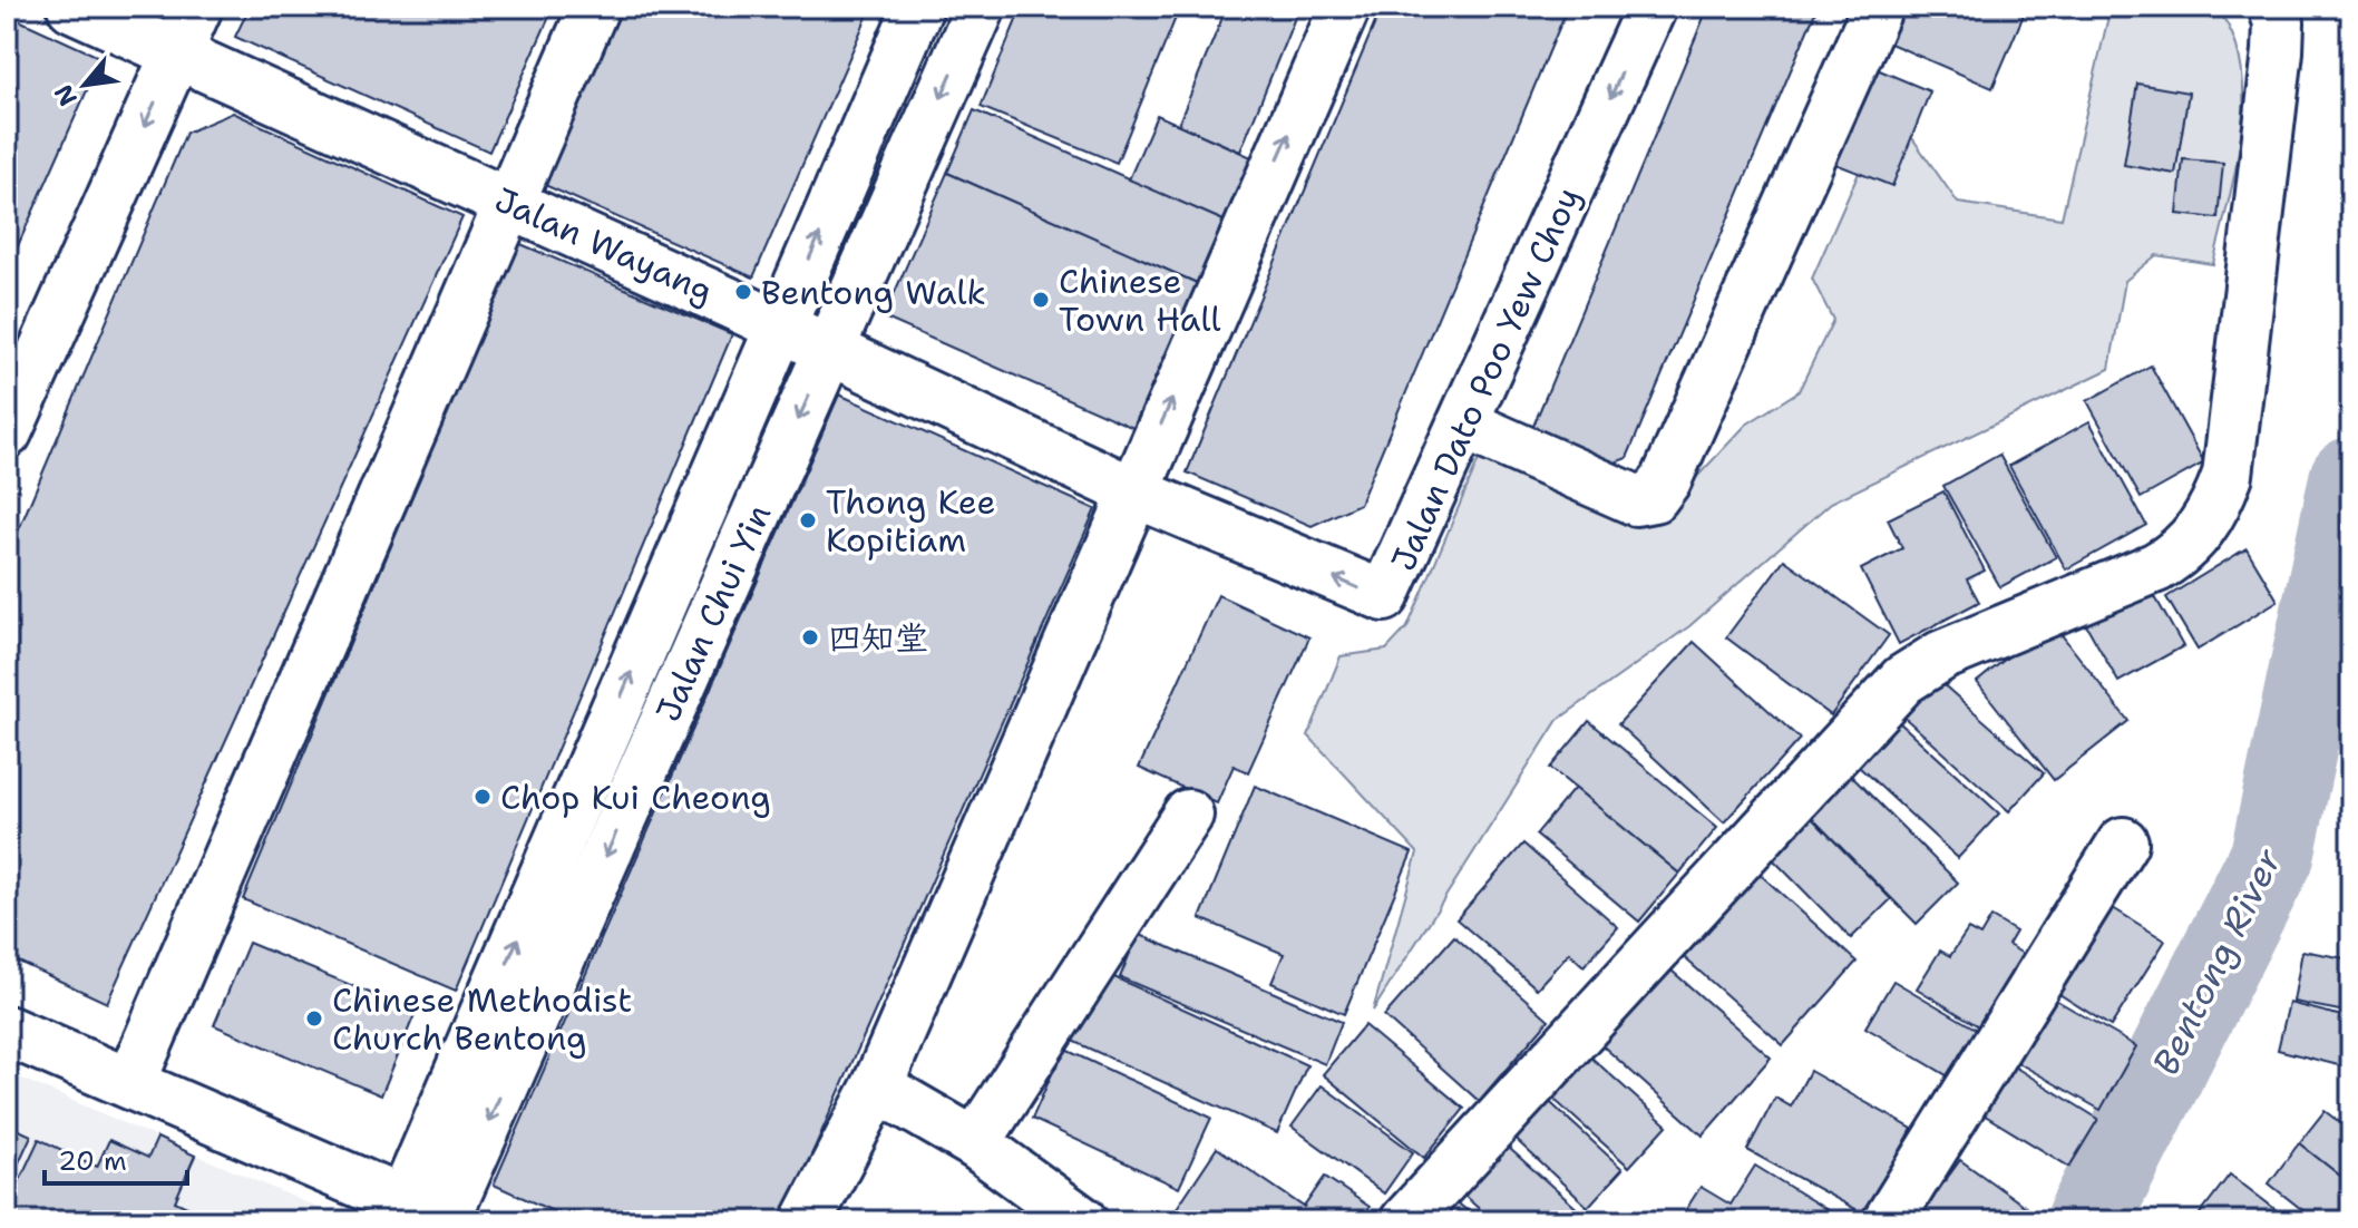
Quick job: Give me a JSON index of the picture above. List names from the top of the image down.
{
  "streets": {
    "street": ["Jalan Wayang", "Jalan Dato Poo Yew Choy", "Jalan Chui Yin"]
  },
  "crossings": [
    ["Jalan Wayang", "Jalan Dato Poo Yew Choy"],
    ["Jalan Wayang", "Jalan Chui Yin"]
  ],
  "water": ["Bentong River"],
  "places": [
    "Bentong Walk",
    "Chinese Town Hall",
    "Thong Kee Kopitiam",
    "四知堂",
    "Chop Kui Cheong",
    "Chinese Methodist Church Bentong"
  ],
  "scale_bar": "20 m",
  "north": "bottom left"
}
